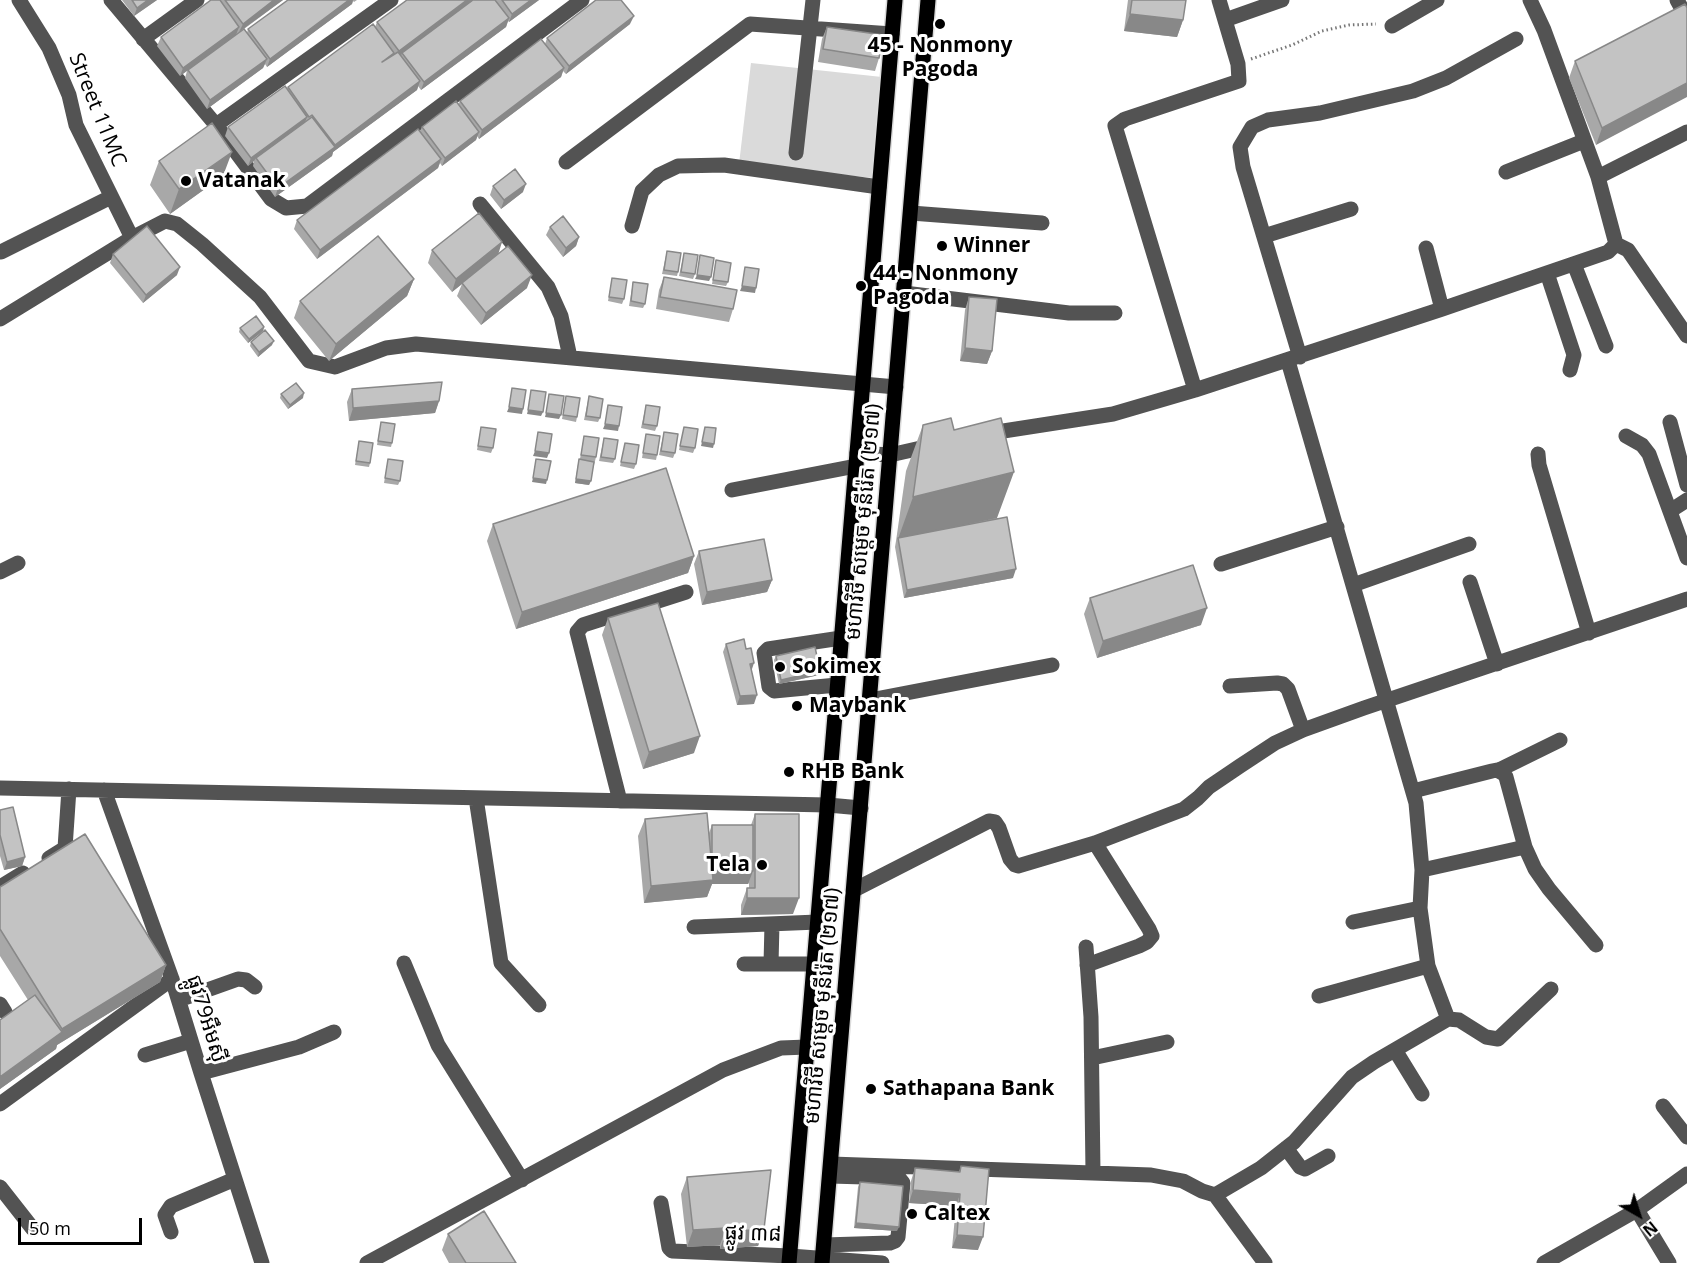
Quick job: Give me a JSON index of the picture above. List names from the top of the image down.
{
  "streets": {
    "main road": ["មហាវិថី សម្តេច មុនីរ៉េត (២១៧)"],
    "street": ["Street 11MC", "ផ្លូវ79អឹមស៊ី", "ផ្លូវ ៣៨"]
  },
  "crossings": [
    ["មហាវិថី សម្តេច មុនីរ៉េត (២១៧)", "ផ្លូវ ៣៨"]
  ],
  "places": [
    "45 - Nonmony Pagoda",
    "Vatanak",
    "Winner",
    "44 - Nonmony Pagoda",
    "Sokimex",
    "Maybank",
    "RHB Bank",
    "Tela",
    "Sathapana Bank",
    "Caltex"
  ],
  "scale_bar": "50 m",
  "north": "bottom right"
}
